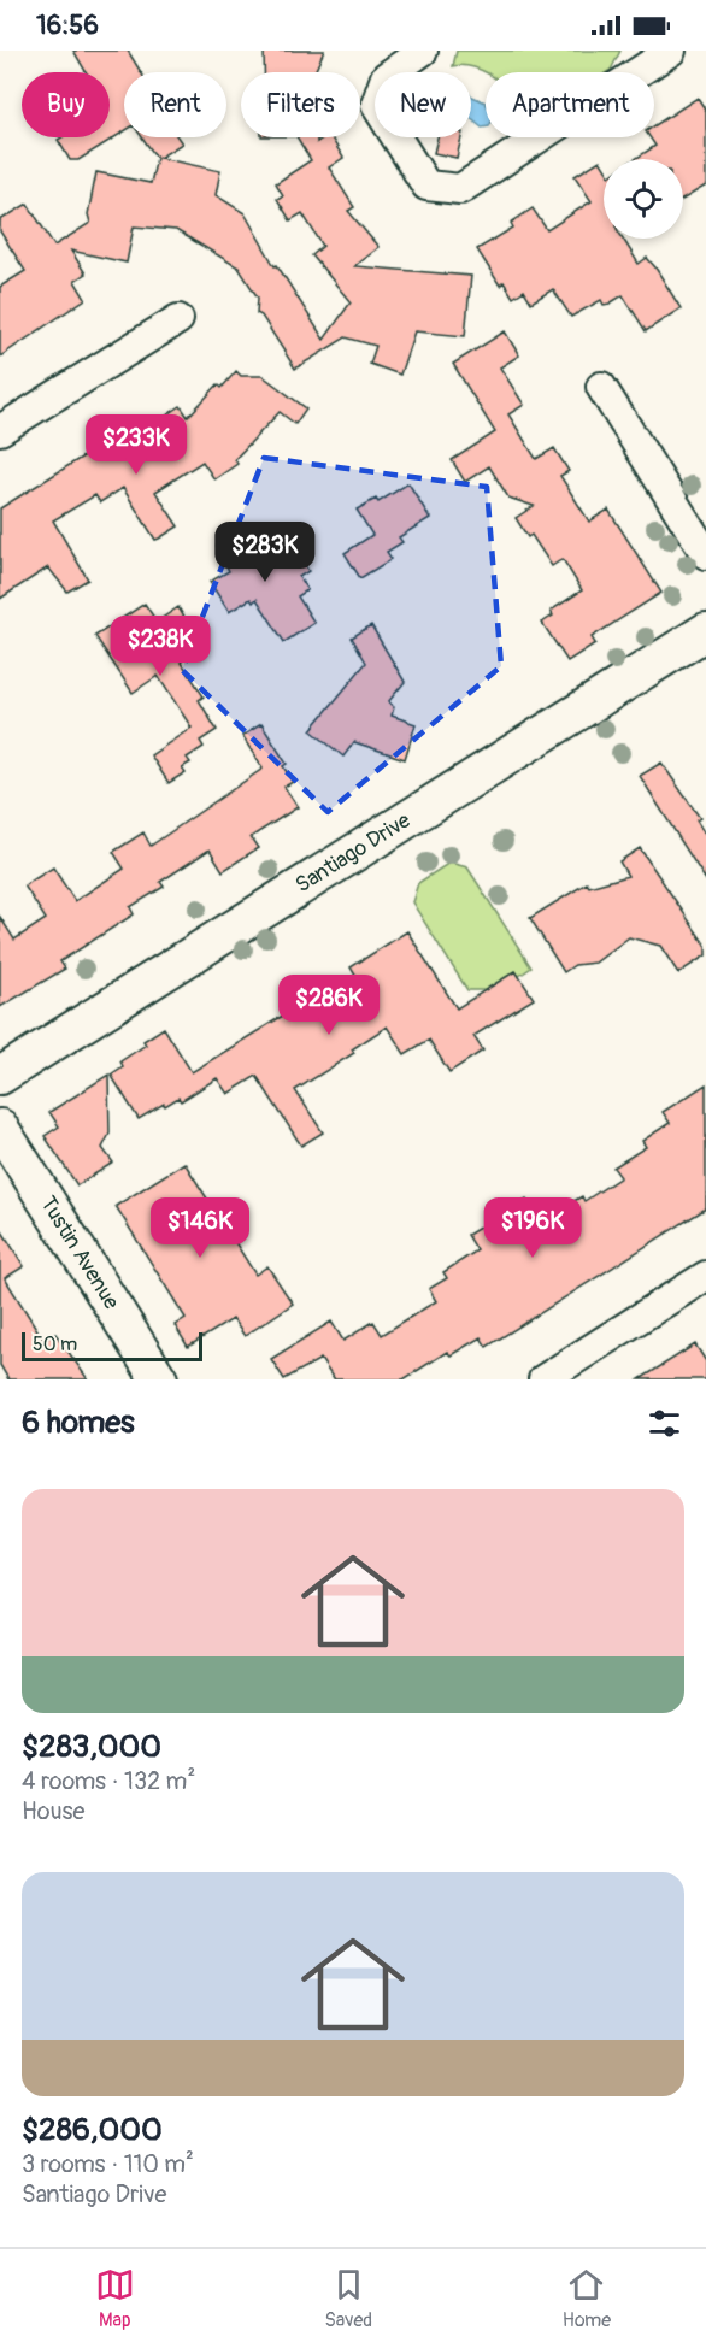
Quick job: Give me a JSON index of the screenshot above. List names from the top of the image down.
{
  "streets": {
    "street": ["Santiago Drive", "Tustin Avenue"]
  },
  "scale_bar": "50 m",
  "page": {
    "status": "16:56",
    "chip": [
      "Buy",
      "Rent",
      "Filters",
      "New",
      "Apartment"
    ],
    "price": [
      "$233K",
      "$283K",
      "$238K",
      "$286K",
      "$146K",
      "$196K"
    ],
    "scale": "50 m",
    "heading": "6 homes",
    "list": [
      {
        "name": "$283,000",
        "note": "4 rooms · 132 m² · House"
      },
      {
        "name": "$286,000",
        "note": "3 rooms · 110 m² · Santiago Drive"
      }
    ],
    "tabs": ["Map", "Saved", "Home"]
  }
}
